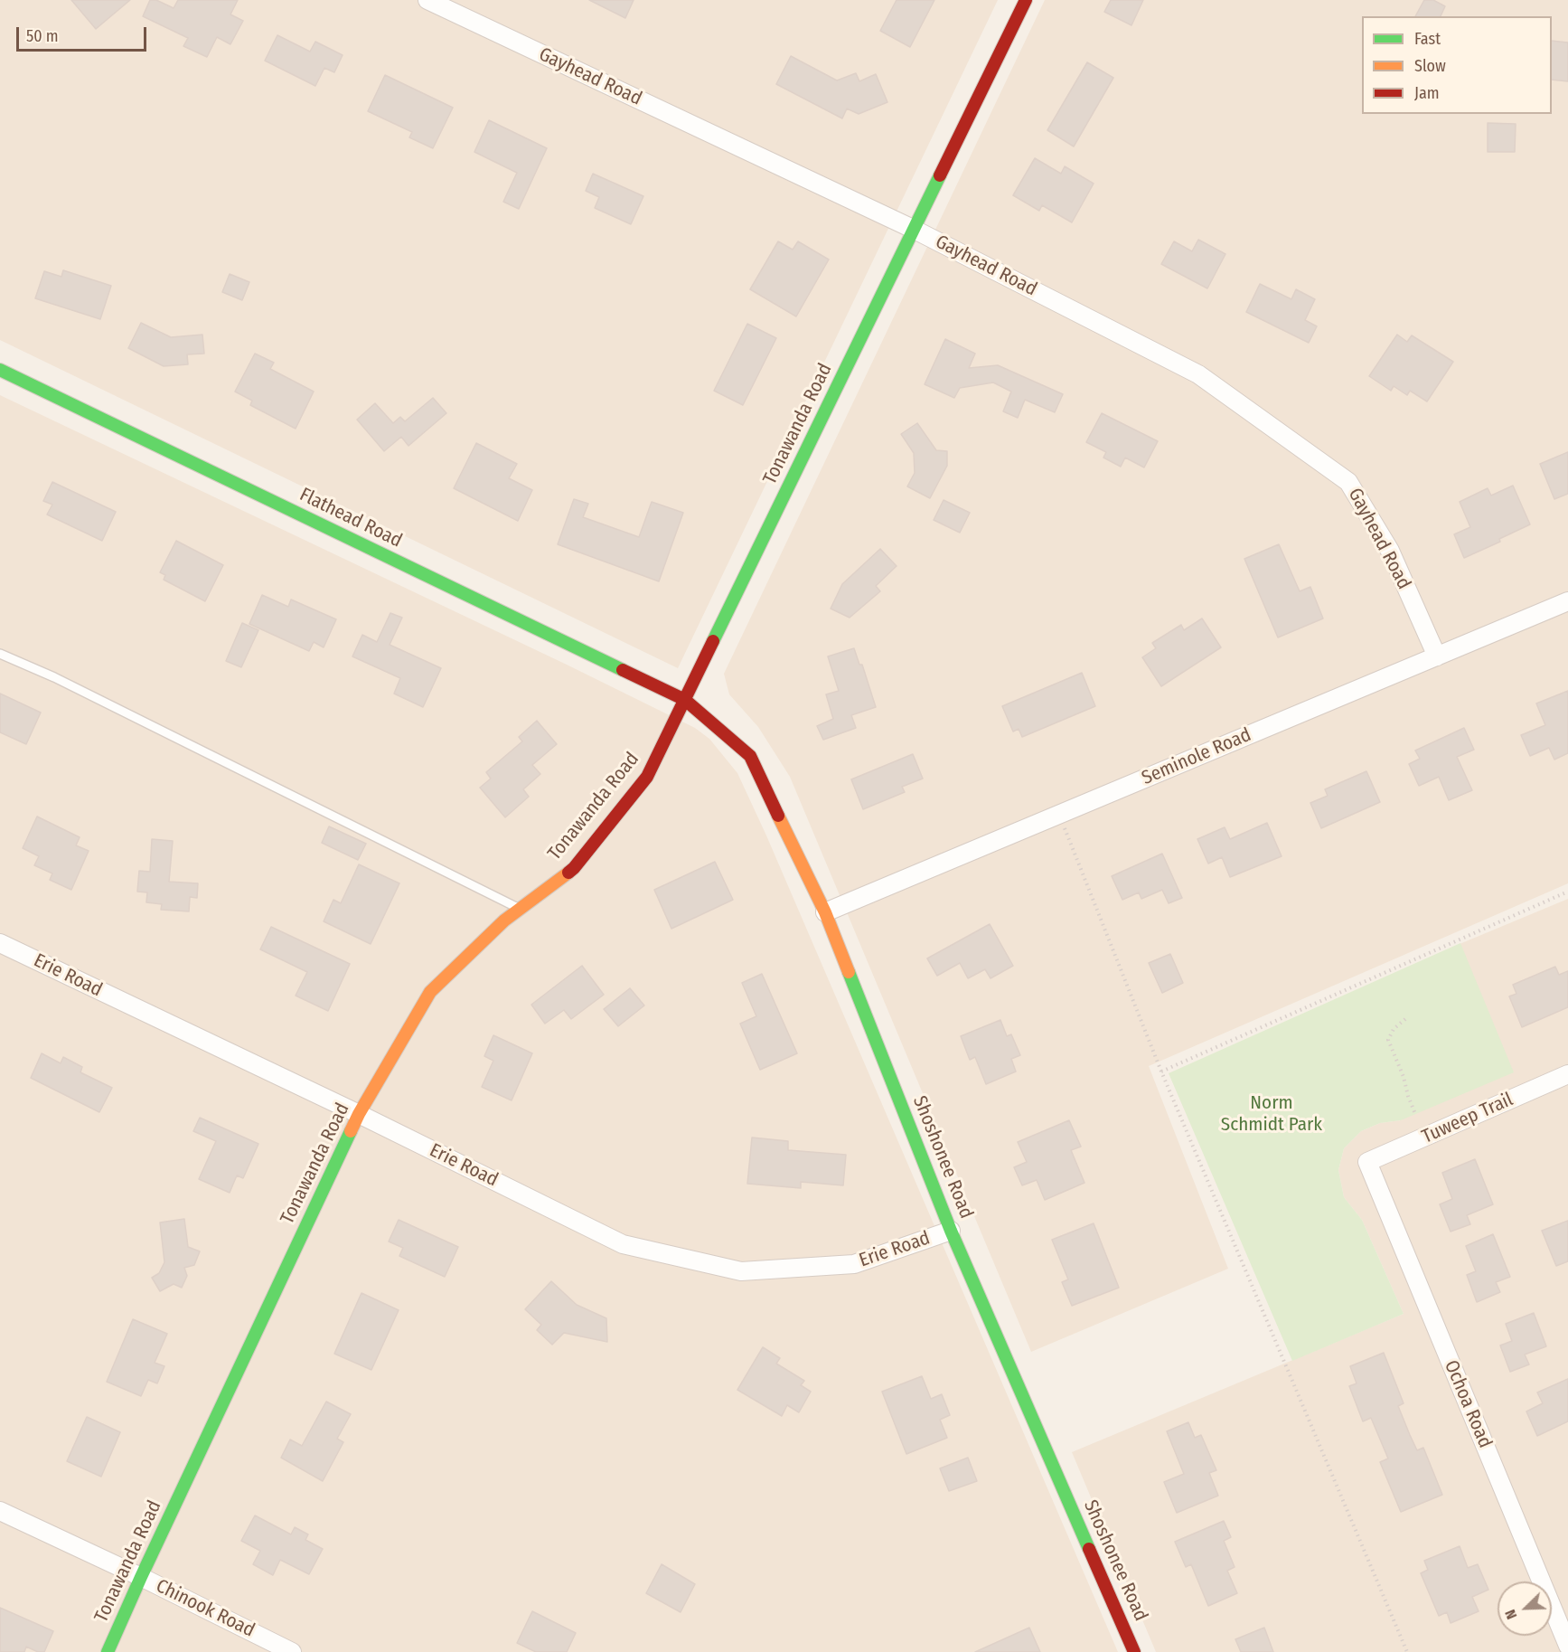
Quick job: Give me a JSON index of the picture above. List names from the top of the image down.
{
  "streets": {
    "street": [
      "Gayhead Road",
      "Tonawanda Road",
      "Flathead Road",
      "Seminole Road",
      "Erie Road",
      "Tuweep Trail",
      "Shoshonee Road",
      "Ochoa Road",
      "Chinook Road"
    ]
  },
  "crossings": [
    ["Gayhead Road", "Tonawanda Road"],
    ["Gayhead Road", "Seminole Road"],
    ["Tonawanda Road", "Flathead Road"],
    ["Tonawanda Road", "Erie Road"],
    ["Tonawanda Road", "Shoshonee Road"],
    ["Tonawanda Road", "Chinook Road"],
    ["Flathead Road", "Shoshonee Road"],
    ["Seminole Road", "Shoshonee Road"],
    ["Erie Road", "Shoshonee Road"],
    ["Tuweep Trail", "Ochoa Road"]
  ],
  "parks": ["Norm Schmidt Park"],
  "legend": ["Fast", "Slow", "Jam"],
  "scale_bar": "50 m",
  "north": "bottom left"
}
